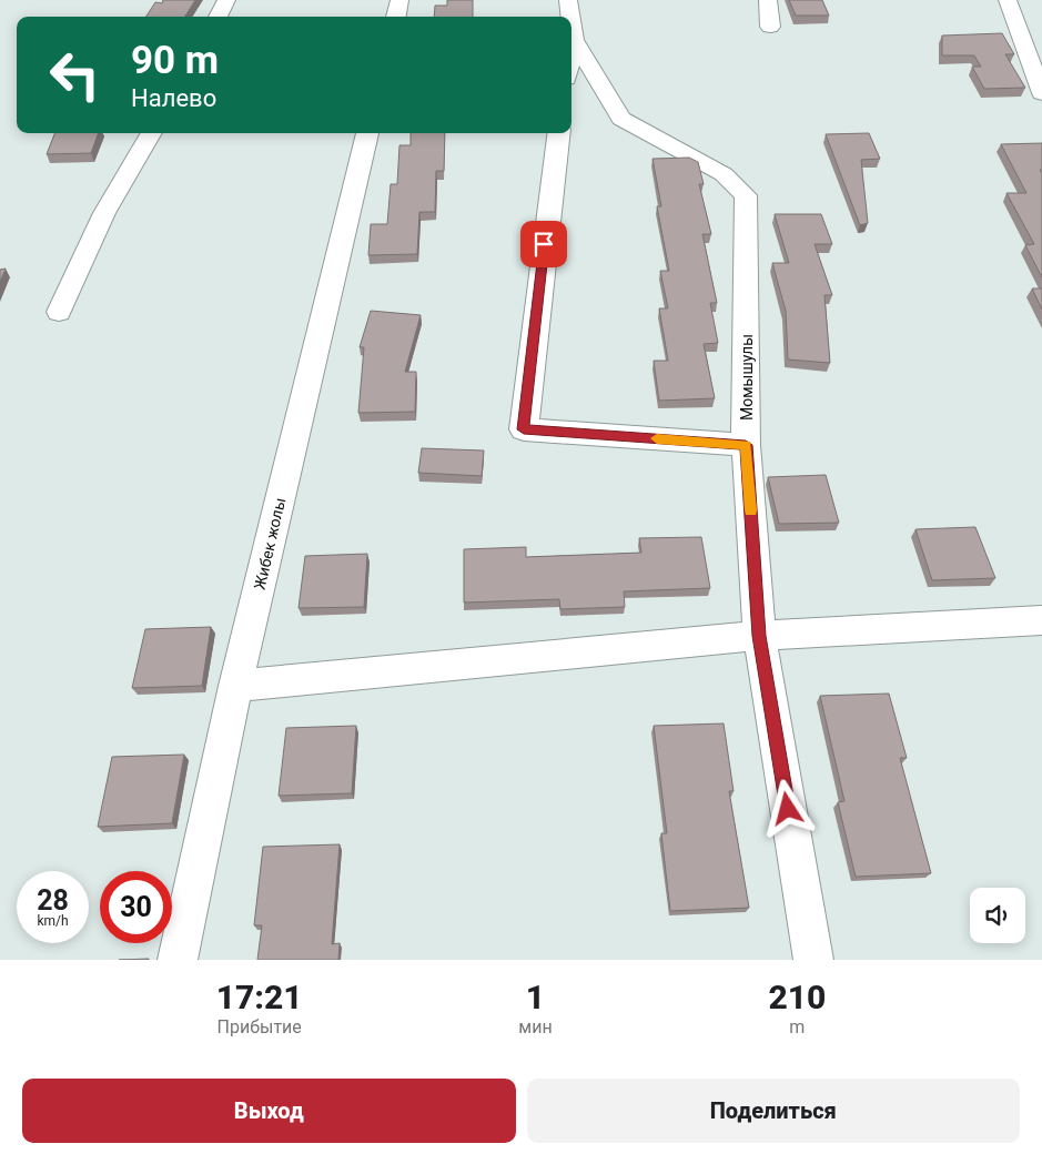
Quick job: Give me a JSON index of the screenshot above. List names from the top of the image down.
{
  "streets": {
    "street": ["Момышулы", "Жибек жолы"]
  },
  "page": {
    "turn": ["90 m", "Налево"],
    "speed": "28 km/h",
    "limit": "30",
    "eta": [
      "17:21",
      "Прибытие",
      "1",
      "мин",
      "210",
      "m"
    ],
    "buttons": ["Выход", "Поделиться"]
  }
}
